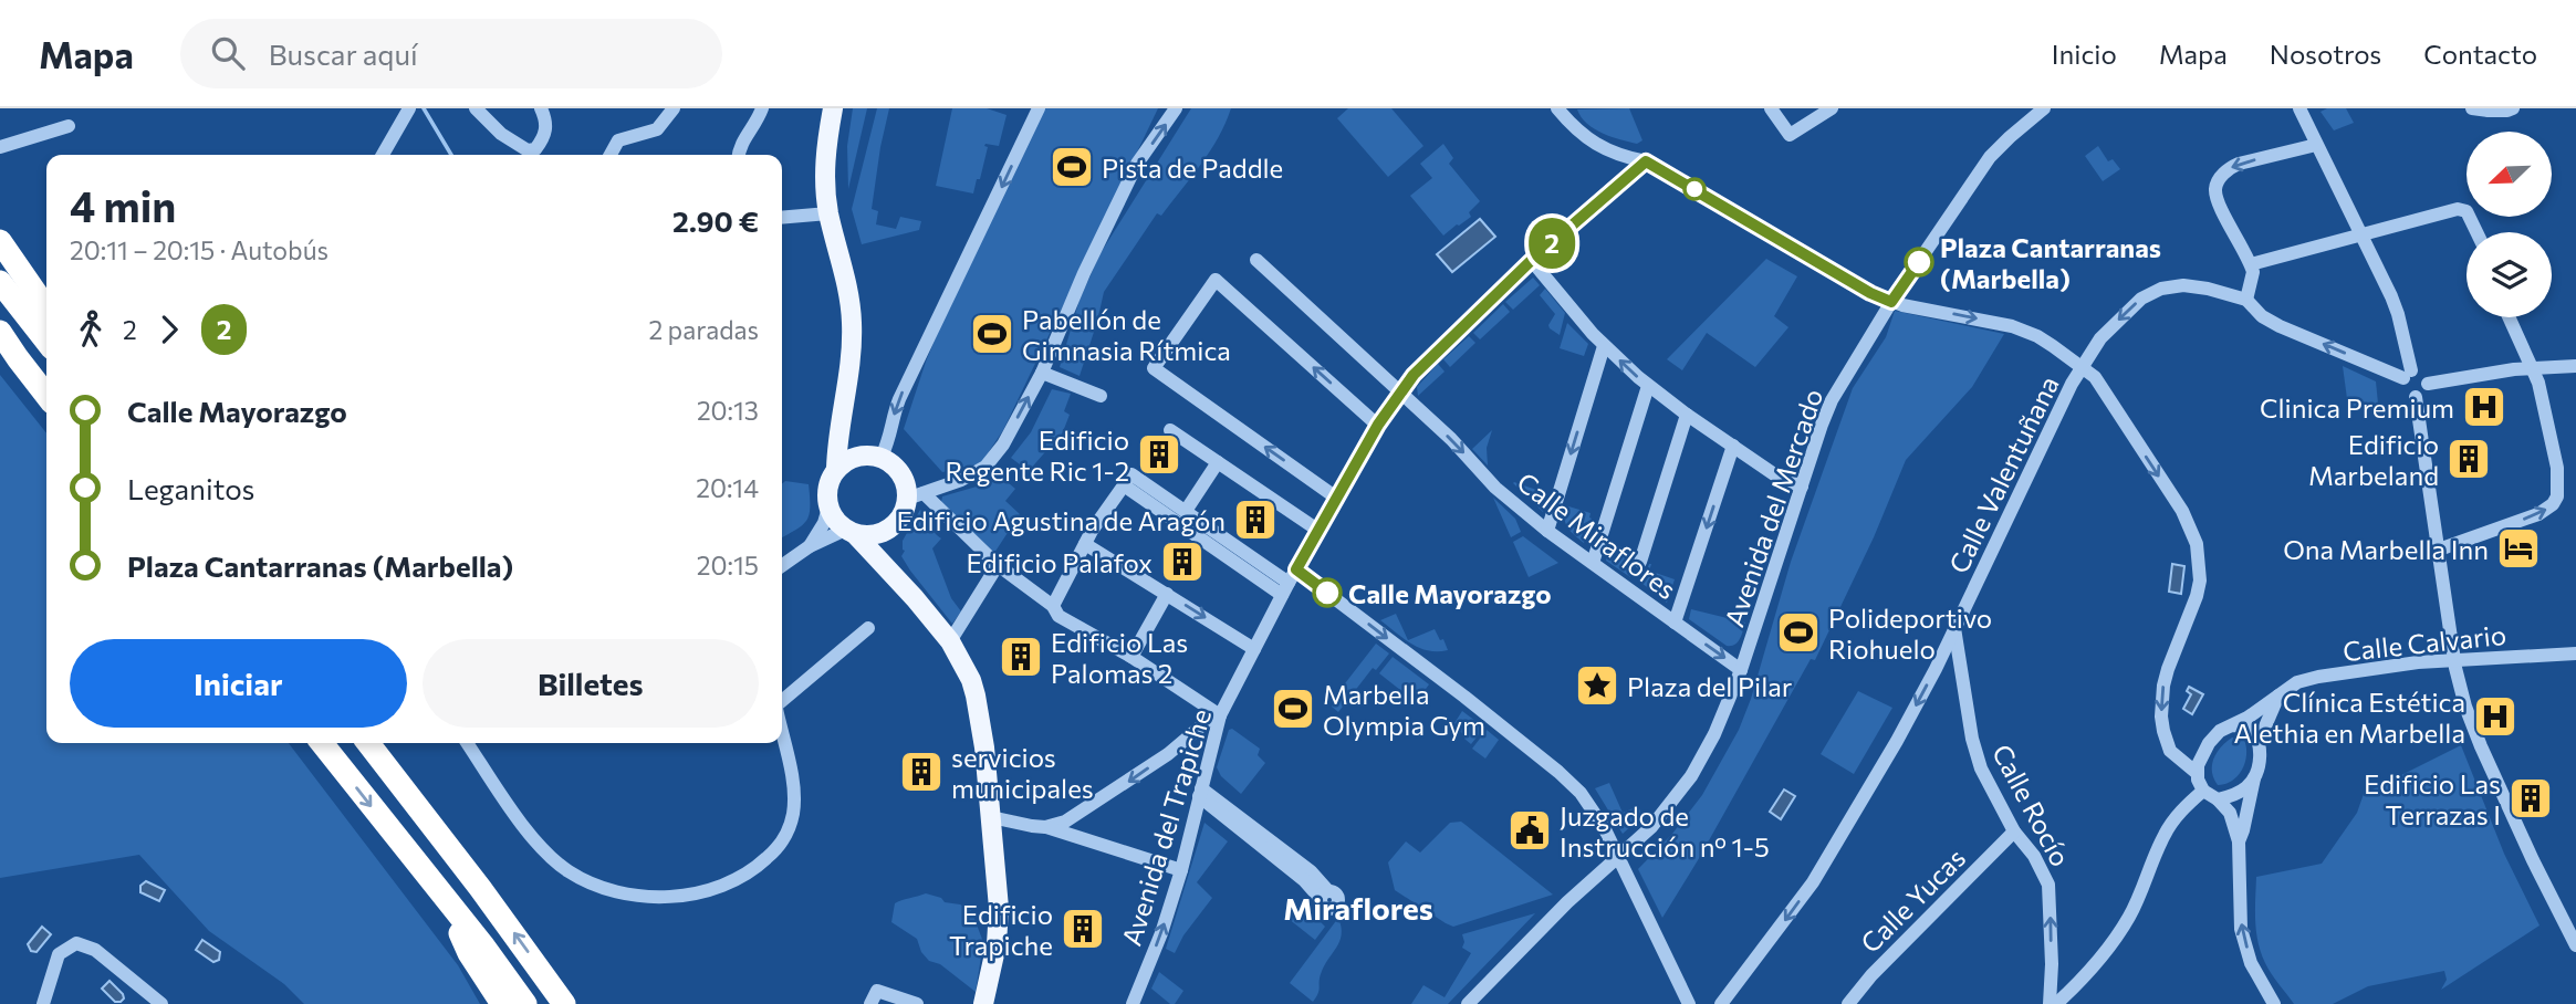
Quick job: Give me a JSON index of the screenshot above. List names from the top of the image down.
{
  "streets": {
    "street": [
      "Calle Valentuñana",
      "Avenida del Mercado",
      "Calle Miraflores",
      "Calle Calvario",
      "Calle Rocío",
      "Avenida del Trapiche",
      "Calle Yucas"
    ]
  },
  "crossings": [
    ["Calle Valentuñana", "Calle Rocío"],
    ["Avenida del Mercado", "Calle Miraflores"],
    ["Calle Miraflores", "Avenida del Trapiche"],
    ["Calle Rocío", "Calle Yucas"]
  ],
  "one_way": ["Calle Valentuñana", "Calle Miraflores", "Calle Rocío"],
  "districts": ["Miraflores"],
  "places": {
    "sports": [
      "Pista de Paddle",
      "Pabellón de Gimnasia Rítmica",
      "Polideportivo Riohuelo",
      "Marbella Olympia Gym"
    ],
    "other": ["Plaza Cantarranas (Marbella)", "Calle Mayorazgo"],
    "hospital": ["Clinica Premium", "Clínica Estética Alethia en Marbella"],
    "building": [
      "Edificio Regente Ric 1-2",
      "Edificio Marbeland",
      "Edificio Agustina de Aragón",
      "Edificio Palafox",
      "Edificio Las Palomas 2",
      "servicios municipales",
      "Edificio Las Terrazas I",
      "Edificio Trapiche"
    ],
    "hotel": ["Ona Marbella Inn"],
    "place": ["Plaza del Pilar"],
    "public building": ["Juzgado de Instrucción nº 1-5"]
  },
  "lines": ["bus line 2"],
  "north": "bottom left",
  "page": {
    "header": "Mapa",
    "search": "Buscar aquí",
    "nav": [
      "Inicio",
      "Mapa",
      "Nosotros",
      "Contacto"
    ],
    "on_map": "2",
    "heading": ["4 min", "20:11 – 20:15 · Autobús", "2.90 €"],
    "legs": ["2", "2", "2 paradas"],
    "list": [
      {
        "name": "Calle Mayorazgo",
        "value": "20:13"
      },
      {
        "name": "Leganitos",
        "value": "20:14"
      },
      {
        "name": "Plaza Cantarranas (Marbella)",
        "value": "20:15"
      }
    ],
    "buttons": ["Iniciar", "Billetes"]
  }
}
